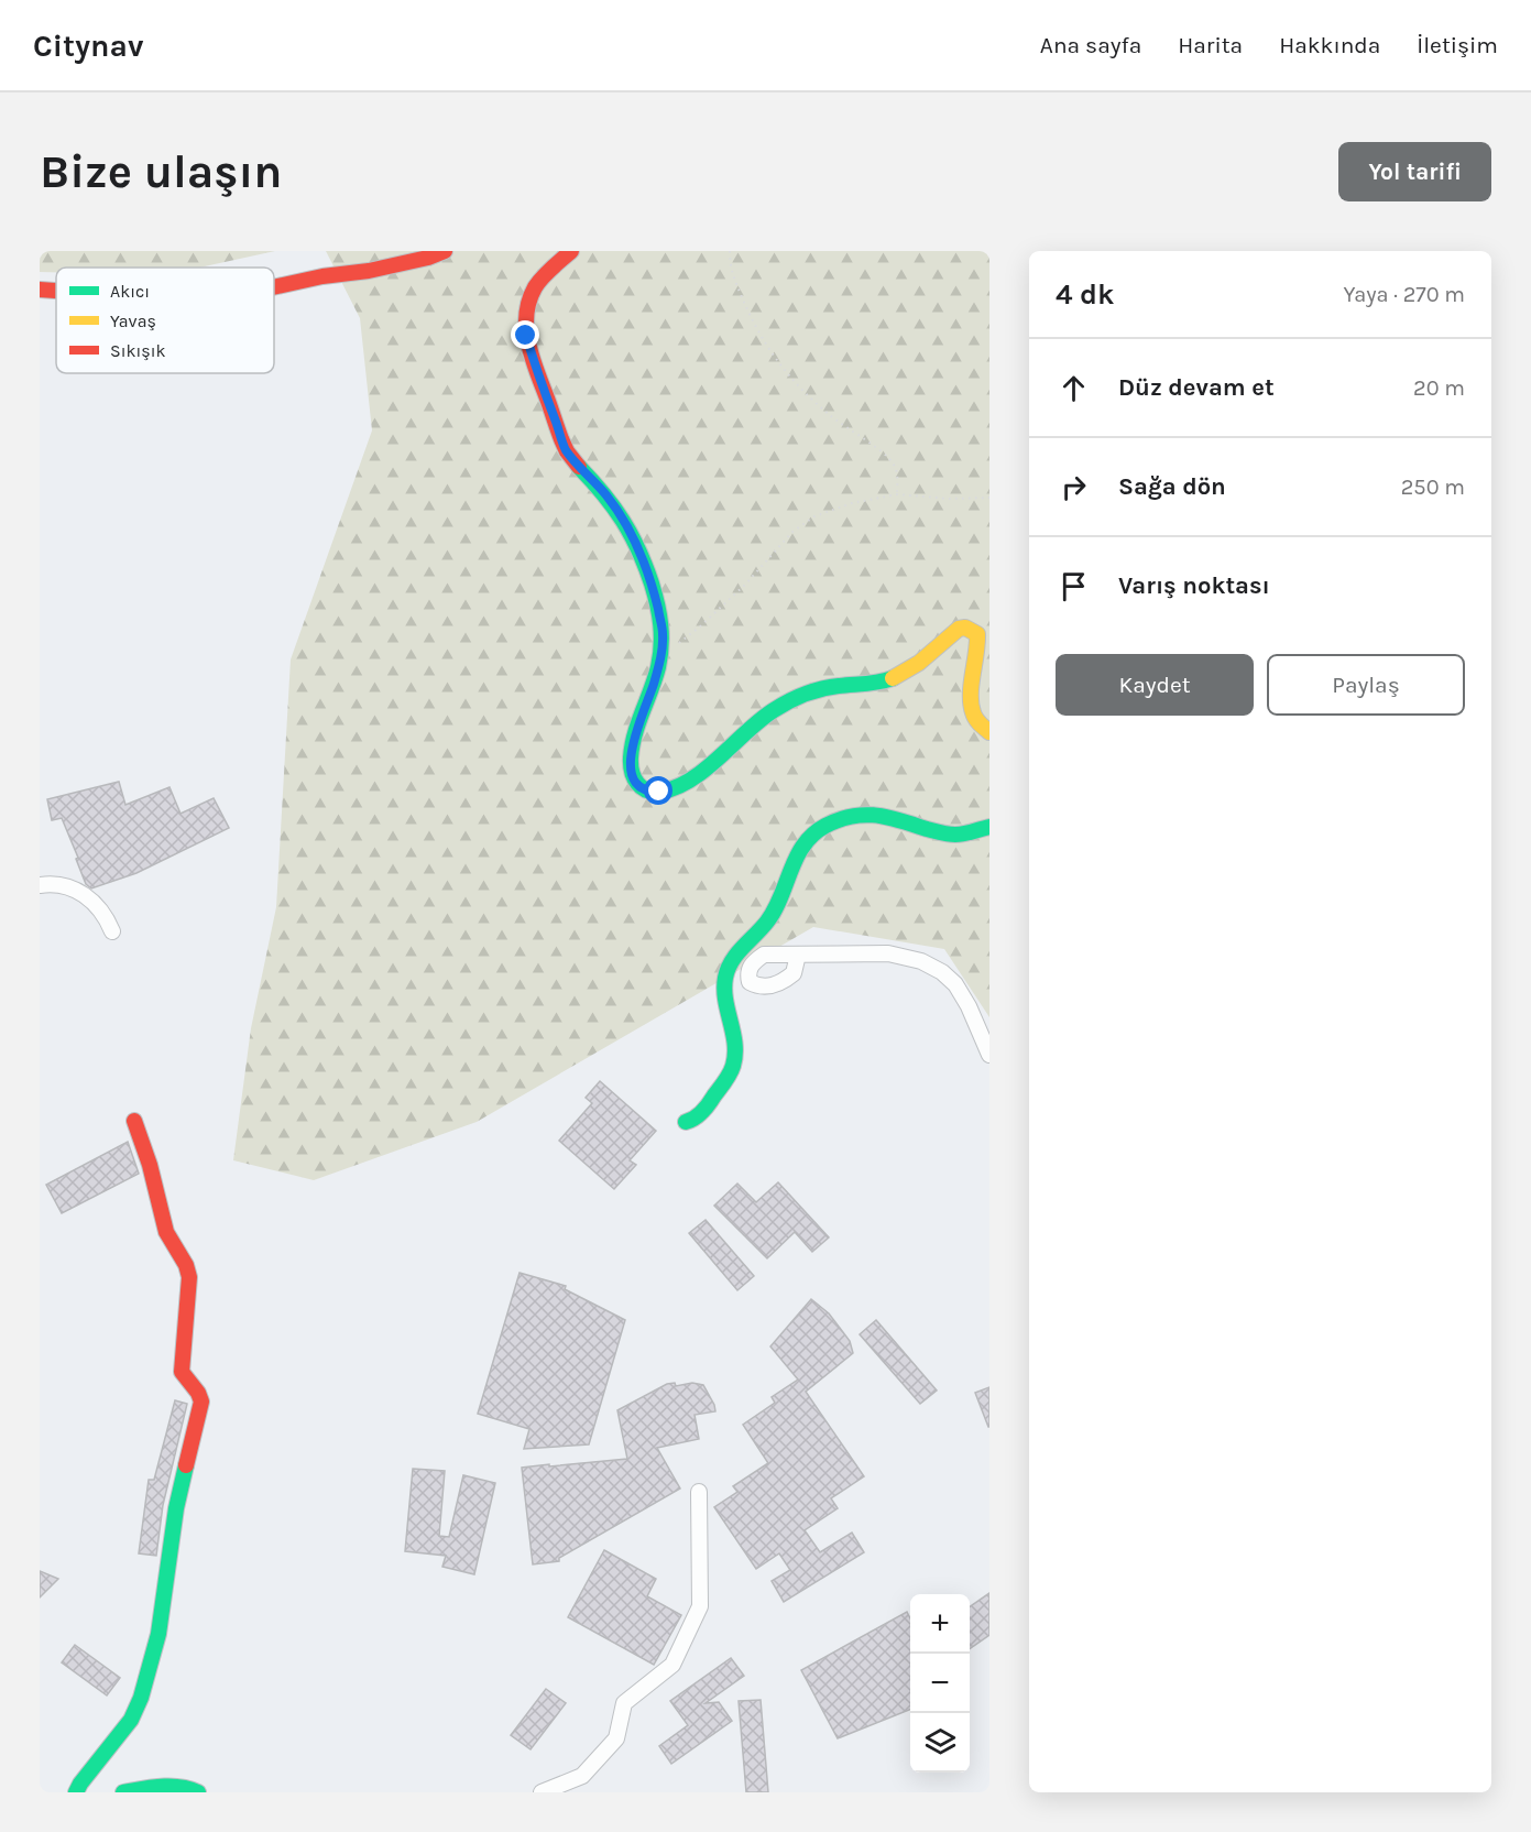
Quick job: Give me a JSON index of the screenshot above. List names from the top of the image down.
{
  "legend": ["Akıcı", "Yavaş", "Sıkışık"],
  "page": {
    "header": "Citynav",
    "nav": [
      "Ana sayfa",
      "Harita",
      "Hakkında",
      "İletişim"
    ],
    "buttons": [
      "Yol tarifi",
      ["Kaydet", "Paylaş"]
    ],
    "title": "Bize ulaşın",
    "heading": ["4 dk", "Yaya · 270 m"],
    "list": [
      ["Düz devam et", "20 m"],
      ["Sağa dön", "250 m"],
      "Varış noktası"
    ],
    "map_buttons": ["+", "−"]
  }
}
